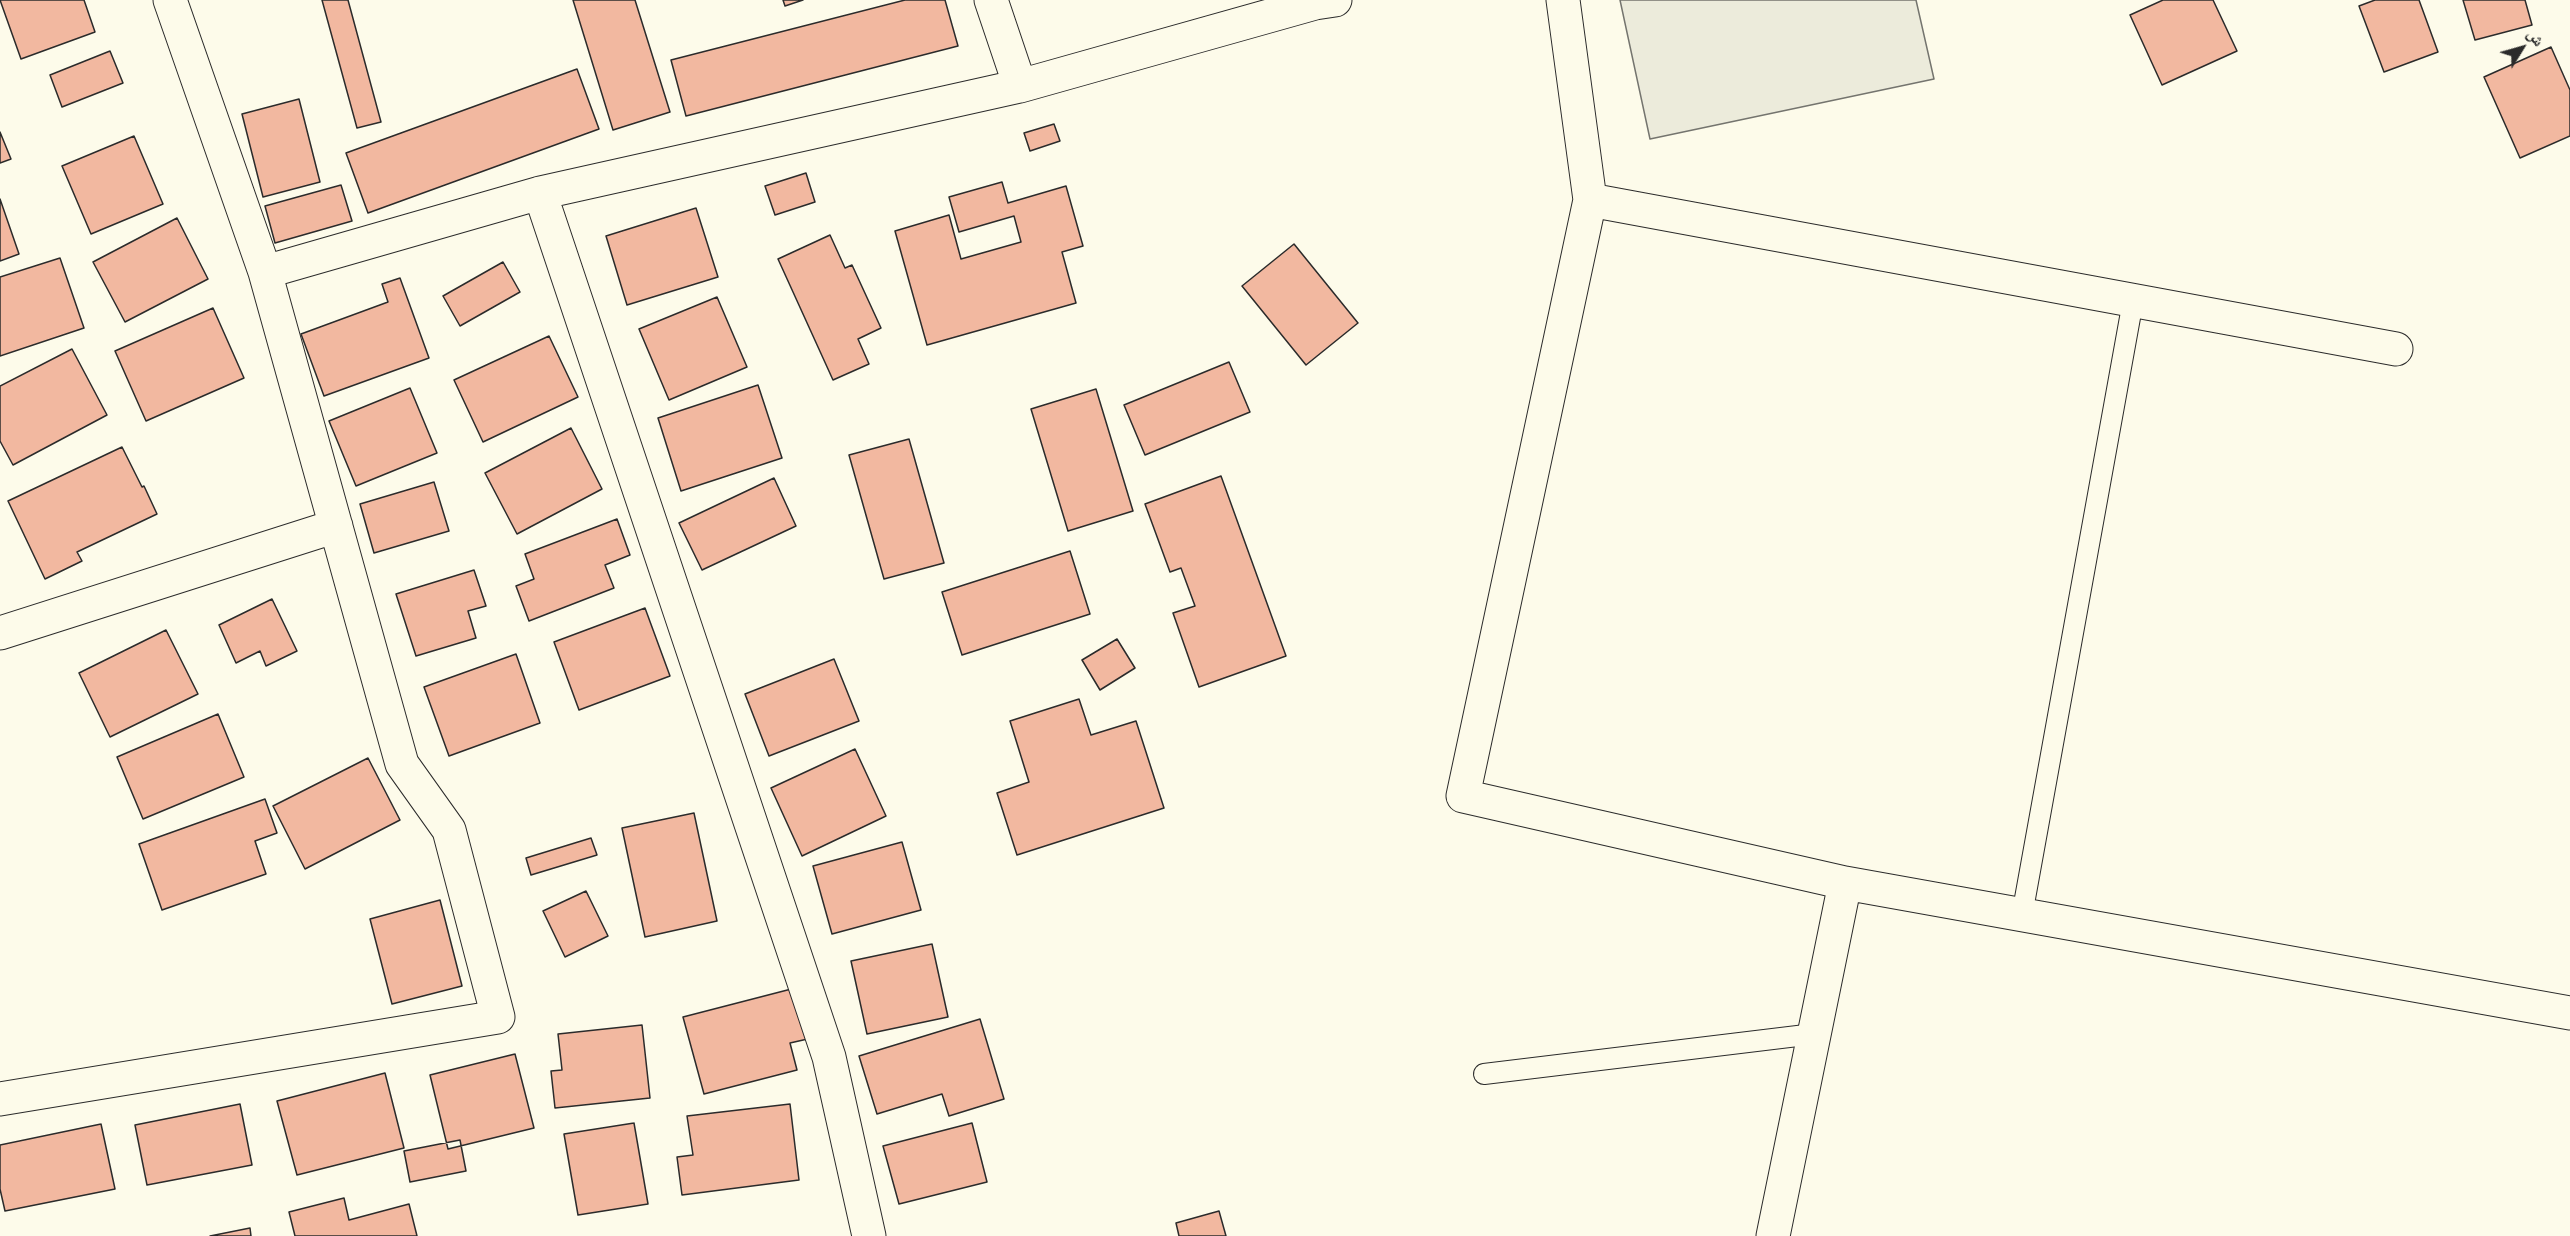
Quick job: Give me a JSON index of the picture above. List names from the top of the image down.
{
  "north": "top right"
}
